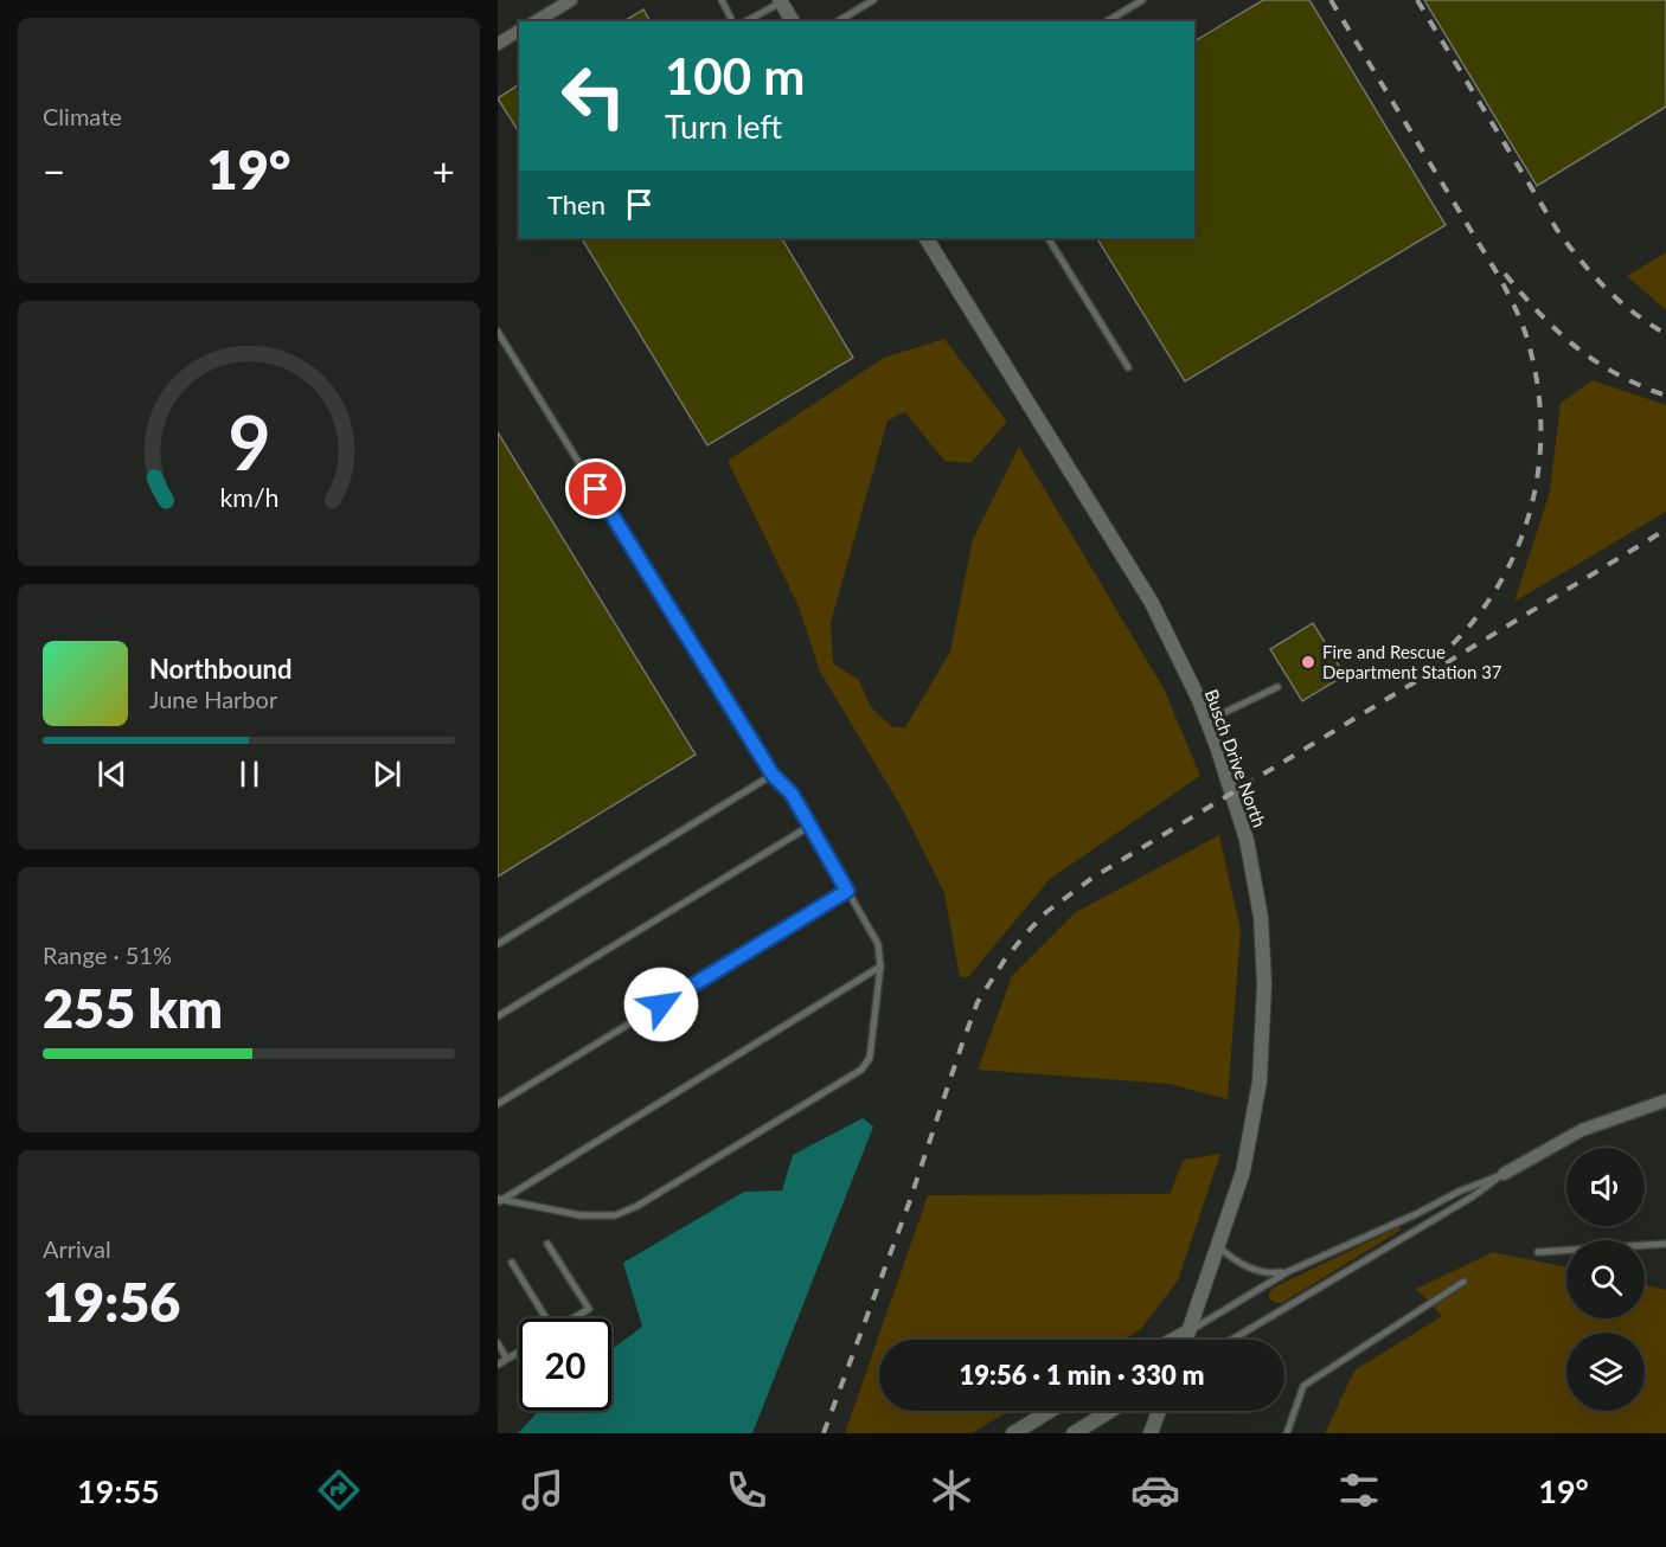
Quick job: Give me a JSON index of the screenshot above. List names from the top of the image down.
{
  "streets": {
    "street": ["Busch Drive North"]
  },
  "places": ["Fire and Rescue Department Station 37"],
  "page": {
    "tile": [
      "Climate",
      ["Range · 51%", "255 km"],
      ["Arrival", "19:56"]
    ],
    "turn": ["100 m", "Turn left"],
    "heat": ["−", "19°", "+"],
    "then": "Then",
    "song": ["Northbound", "June Harbor"],
    "limit": "20",
    "trip": "19:56 · 1 min · 330 m",
    "tabs": ["19:55", "19°"],
    "gauge": ["9", "km/h"]
  }
}
